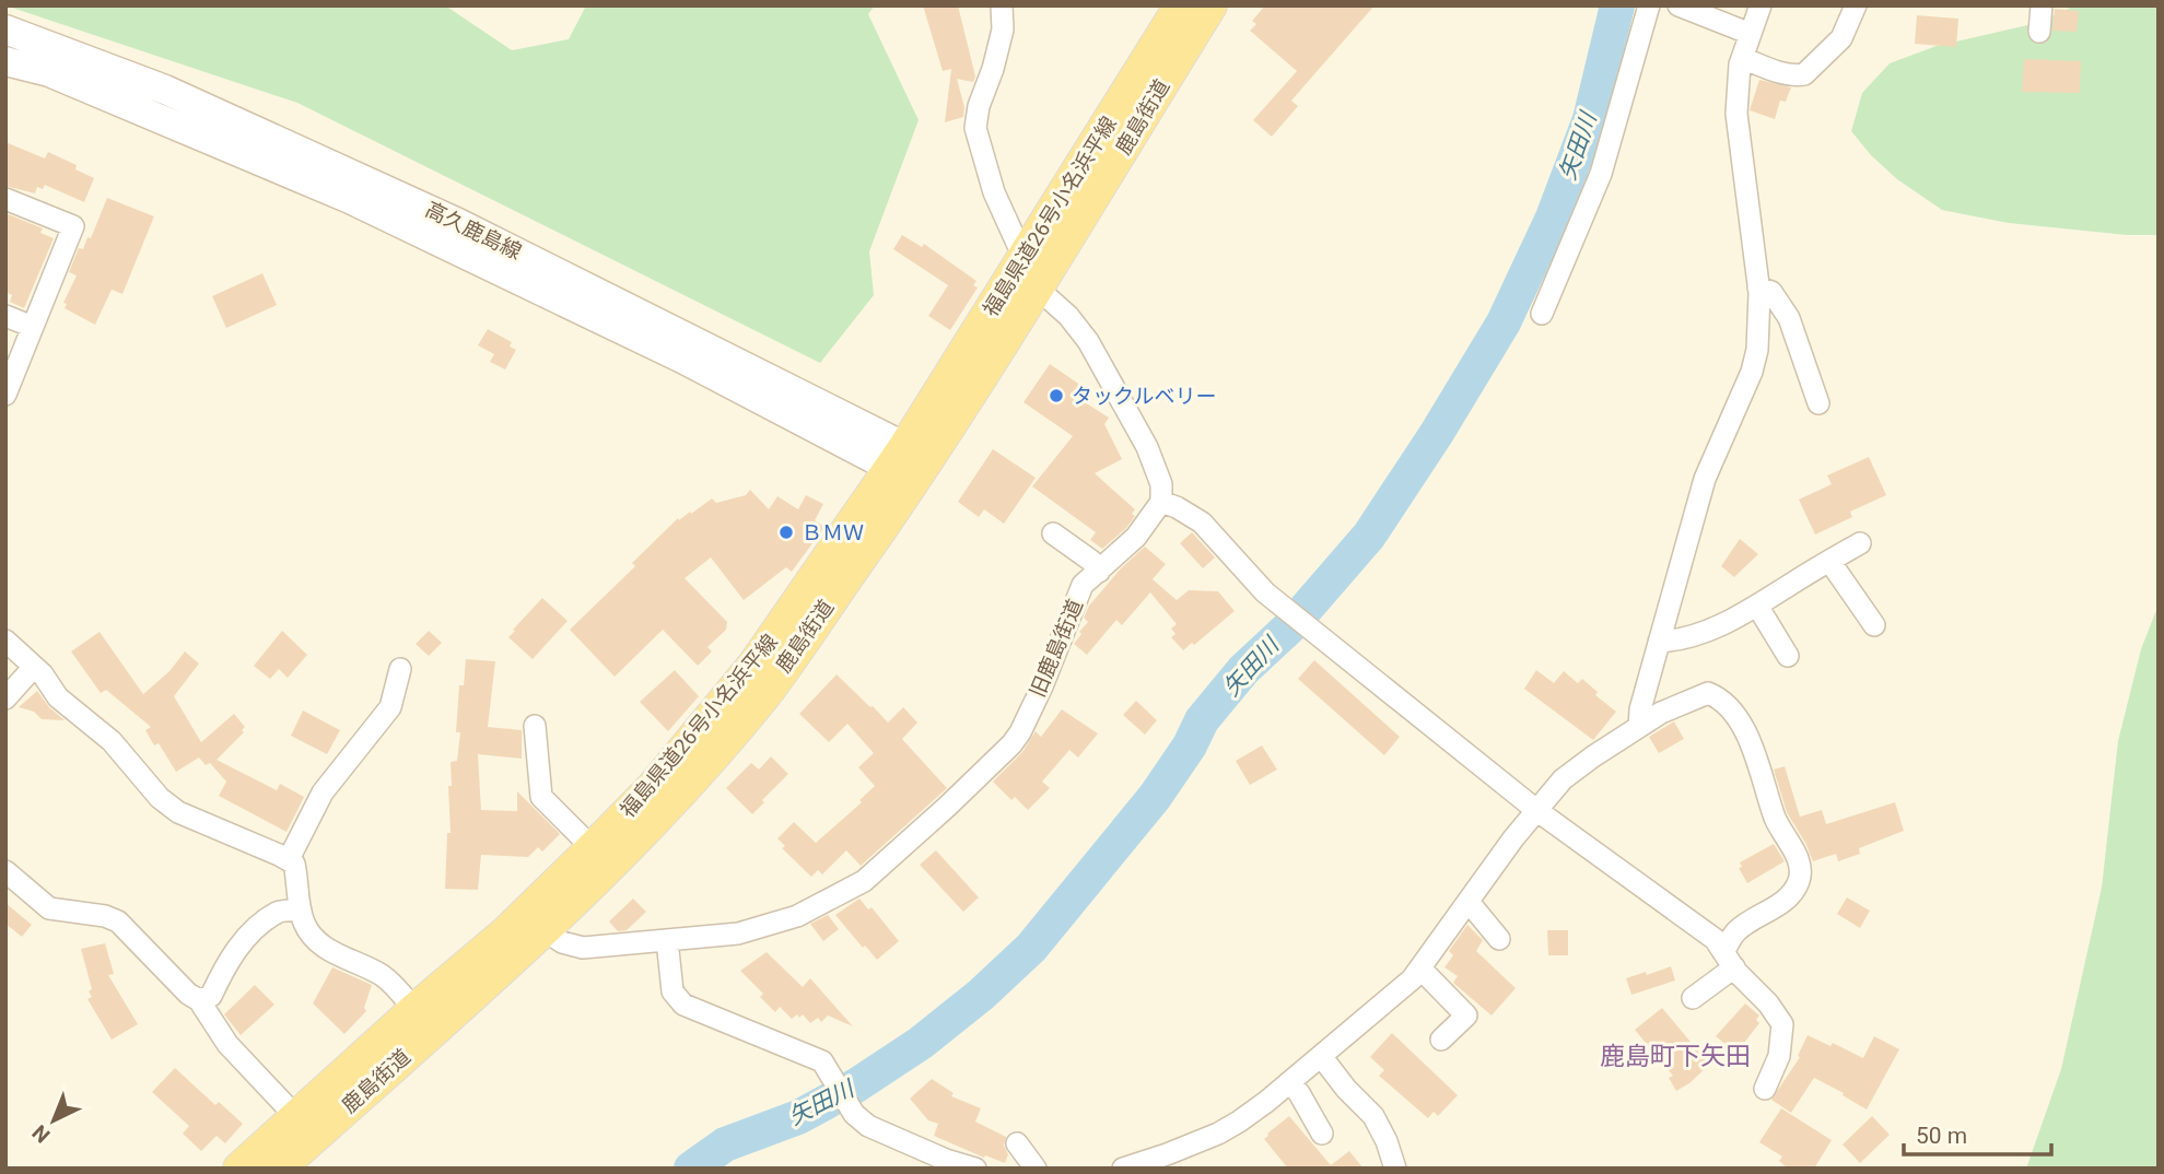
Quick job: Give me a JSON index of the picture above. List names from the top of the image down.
{
  "streets": {
    "main road": ["鹿島街道", "福島県道26号小名浜平線", "高久鹿島線"],
    "street": ["旧鹿島街道"]
  },
  "crossings": [
    ["鹿島街道", "福島県道26号小名浜平線"],
    ["鹿島街道", "高久鹿島線"],
    ["鹿島街道", "旧鹿島街道"],
    ["福島県道26号小名浜平線", "高久鹿島線"]
  ],
  "districts": ["鹿島町下矢田"],
  "water": ["矢田川"],
  "places": ["タックルベリー", "ＢＭＷ"],
  "scale_bar": "50 m",
  "north": "bottom left"
}
